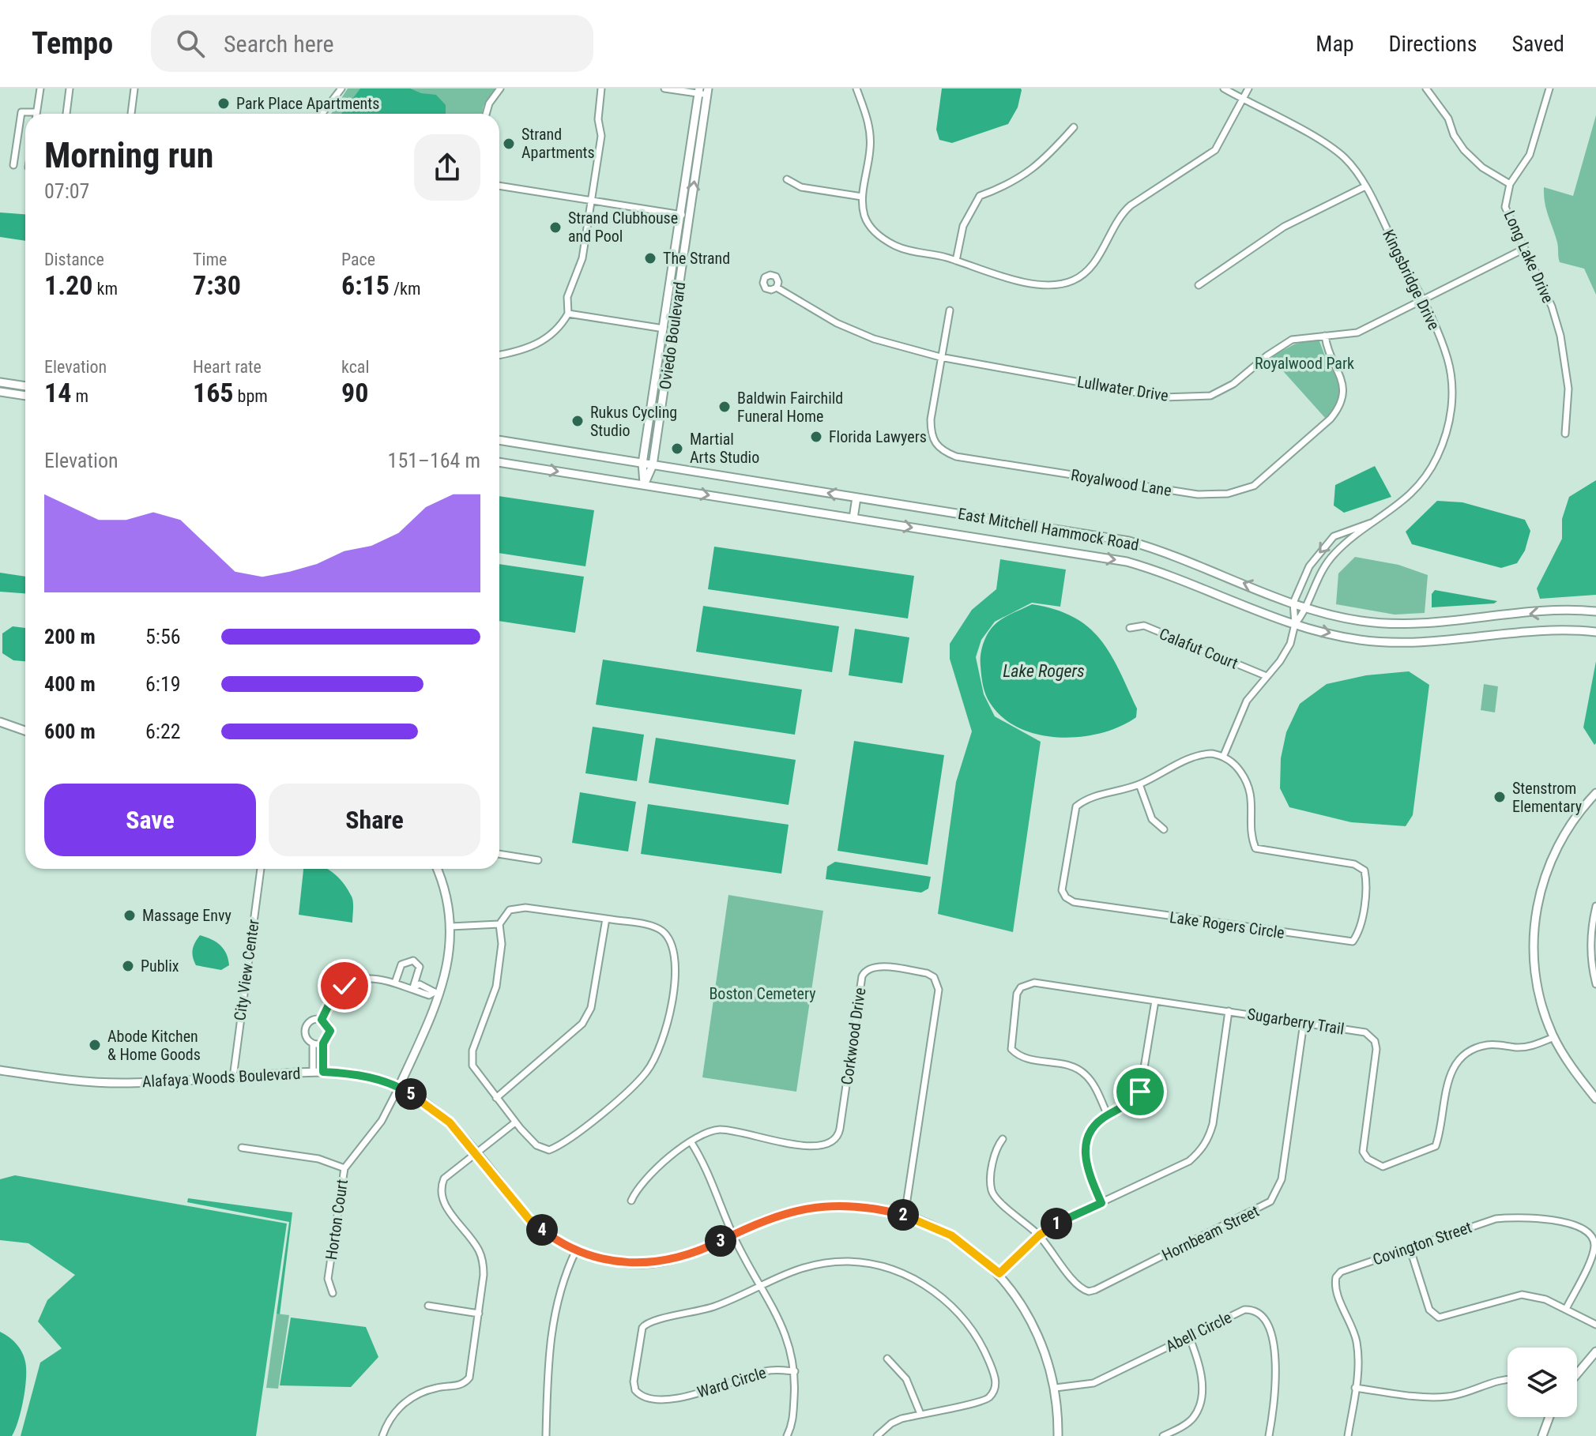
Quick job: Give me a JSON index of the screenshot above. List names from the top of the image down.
{
  "streets": {
    "street": [
      "Long Lake Drive",
      "Kingsbridge Drive",
      "Oviedo Boulevard",
      "Lullwater Drive",
      "Royalwood Lane",
      "East Mitchell Hammock Road",
      "Calafut Court",
      "Lake Rogers Circle",
      "City View Center",
      "Sugarberry Trail",
      "Corkwood Drive",
      "Alafaya Woods Boulevard",
      "Horton Court",
      "Hornbeam Street",
      "Covington Street",
      "Abell Circle",
      "Ward Circle"
    ]
  },
  "crossings": [
    ["Long Lake Drive", "Lullwater Drive"],
    ["Kingsbridge Drive", "Lullwater Drive"],
    ["Kingsbridge Drive", "East Mitchell Hammock Road"],
    ["Oviedo Boulevard", "East Mitchell Hammock Road"],
    ["Lullwater Drive", "Royalwood Lane"],
    ["City View Center", "Alafaya Woods Boulevard"],
    ["Sugarberry Trail", "Hornbeam Street"],
    ["Corkwood Drive", "Alafaya Woods Boulevard"],
    ["Alafaya Woods Boulevard", "Horton Court"],
    ["Alafaya Woods Boulevard", "Abell Circle"]
  ],
  "water": ["Lake Rogers"],
  "parks": ["Royalwood Park", "Boston Cemetery"],
  "places": [
    "Park Place Apartments",
    "Strand Apartments",
    "Strand Clubhouse and Pool",
    "The Strand",
    "Baldwin Fairchild Funeral Home",
    "Rukus Cycling Studio",
    "Florida Lawyers",
    "Martial Arts Studio",
    "Stenstrom Elementary",
    "Massage Envy",
    "Publix",
    "Abode Kitchen & Home Goods"
  ],
  "page": {
    "header": "Tempo",
    "search": "Search here",
    "nav": ["Map", "Directions", "Saved"],
    "heading": ["Morning run", "07:07"],
    "stats": [
      ["Distance", "1.20 km"],
      ["Time", "7:30"],
      ["Pace", "6:15 /km"],
      ["Elevation", "14 m"],
      ["Heart rate", "165 bpm"],
      ["kcal", "90"]
    ],
    "chart": ["Elevation", "151–164 m"],
    "list": [
      {
        "name": "200 m",
        "note": "5:56"
      },
      {
        "name": "400 m",
        "note": "6:19"
      },
      {
        "name": "600 m",
        "note": "6:22"
      }
    ],
    "buttons": ["Save", "Share"],
    "pins": [
      "5",
      "2",
      "1",
      "4",
      "3"
    ]
  }
}
